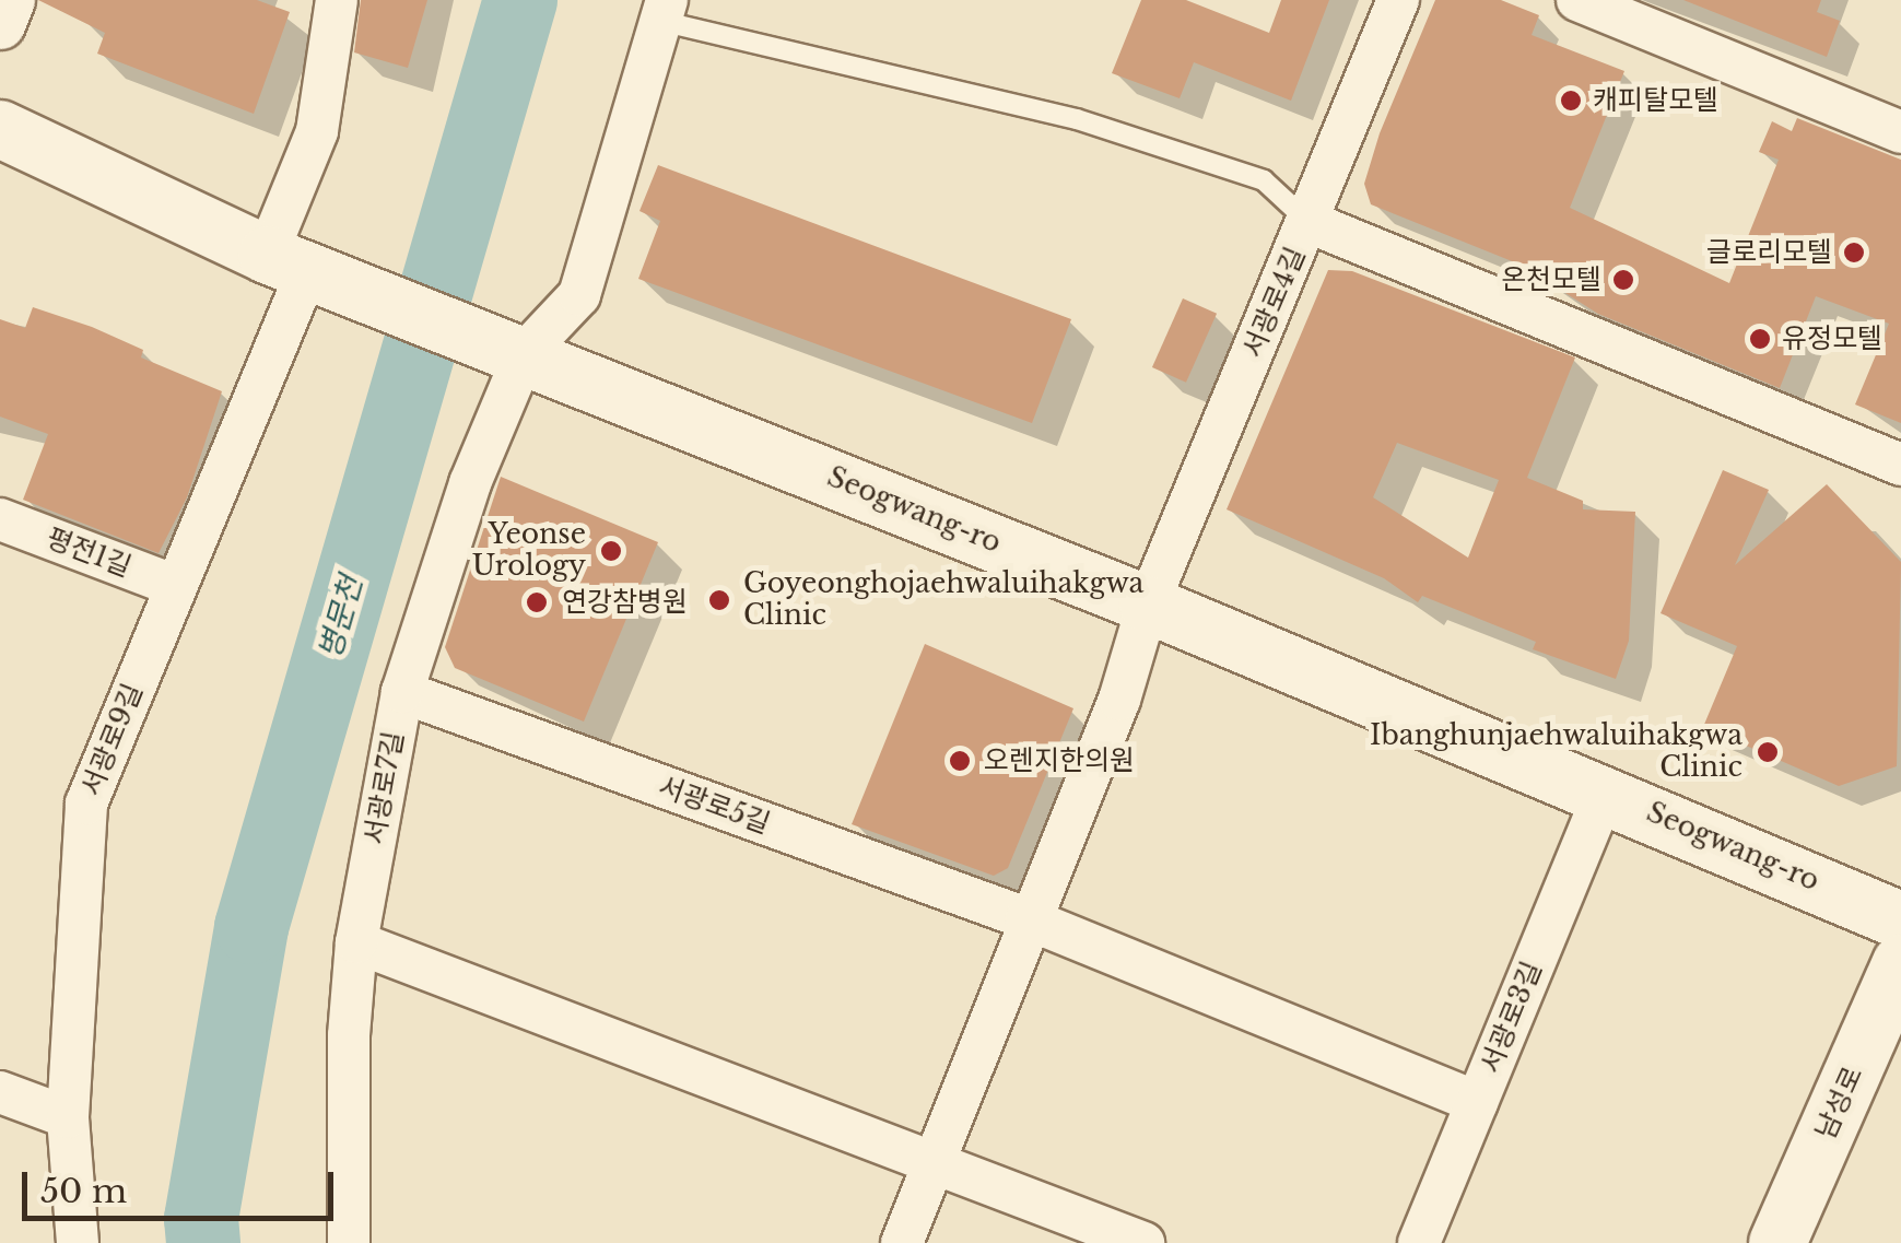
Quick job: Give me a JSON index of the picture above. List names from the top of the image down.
{
  "streets": {
    "main road": ["Seogwang-ro", "남성로"],
    "street": [
      "서광로4길",
      "평전1길",
      "서광로9길",
      "서광로7길",
      "서광로5길",
      "서광로3길"
    ]
  },
  "crossings": [
    ["서광로4길", "Seogwang-ro"],
    ["Seogwang-ro", "서광로9길"],
    ["Seogwang-ro", "서광로7길"],
    ["Seogwang-ro", "서광로3길"],
    ["평전1길", "서광로9길"],
    ["서광로7길", "서광로5길"],
    ["서광로5길", "서광로3길"]
  ],
  "water": ["병문천"],
  "places": [
    "캐피탈모텔",
    "글로리모텔",
    "온천모텔",
    "유정모텔",
    "Yeonse Urology",
    "Goyeonghojaehwaluihakgwa Clinic",
    "연강참병원",
    "Ibanghunjaehwaluihakgwa Clinic",
    "오렌지한의원"
  ],
  "scale_bar": "50 m"
}
